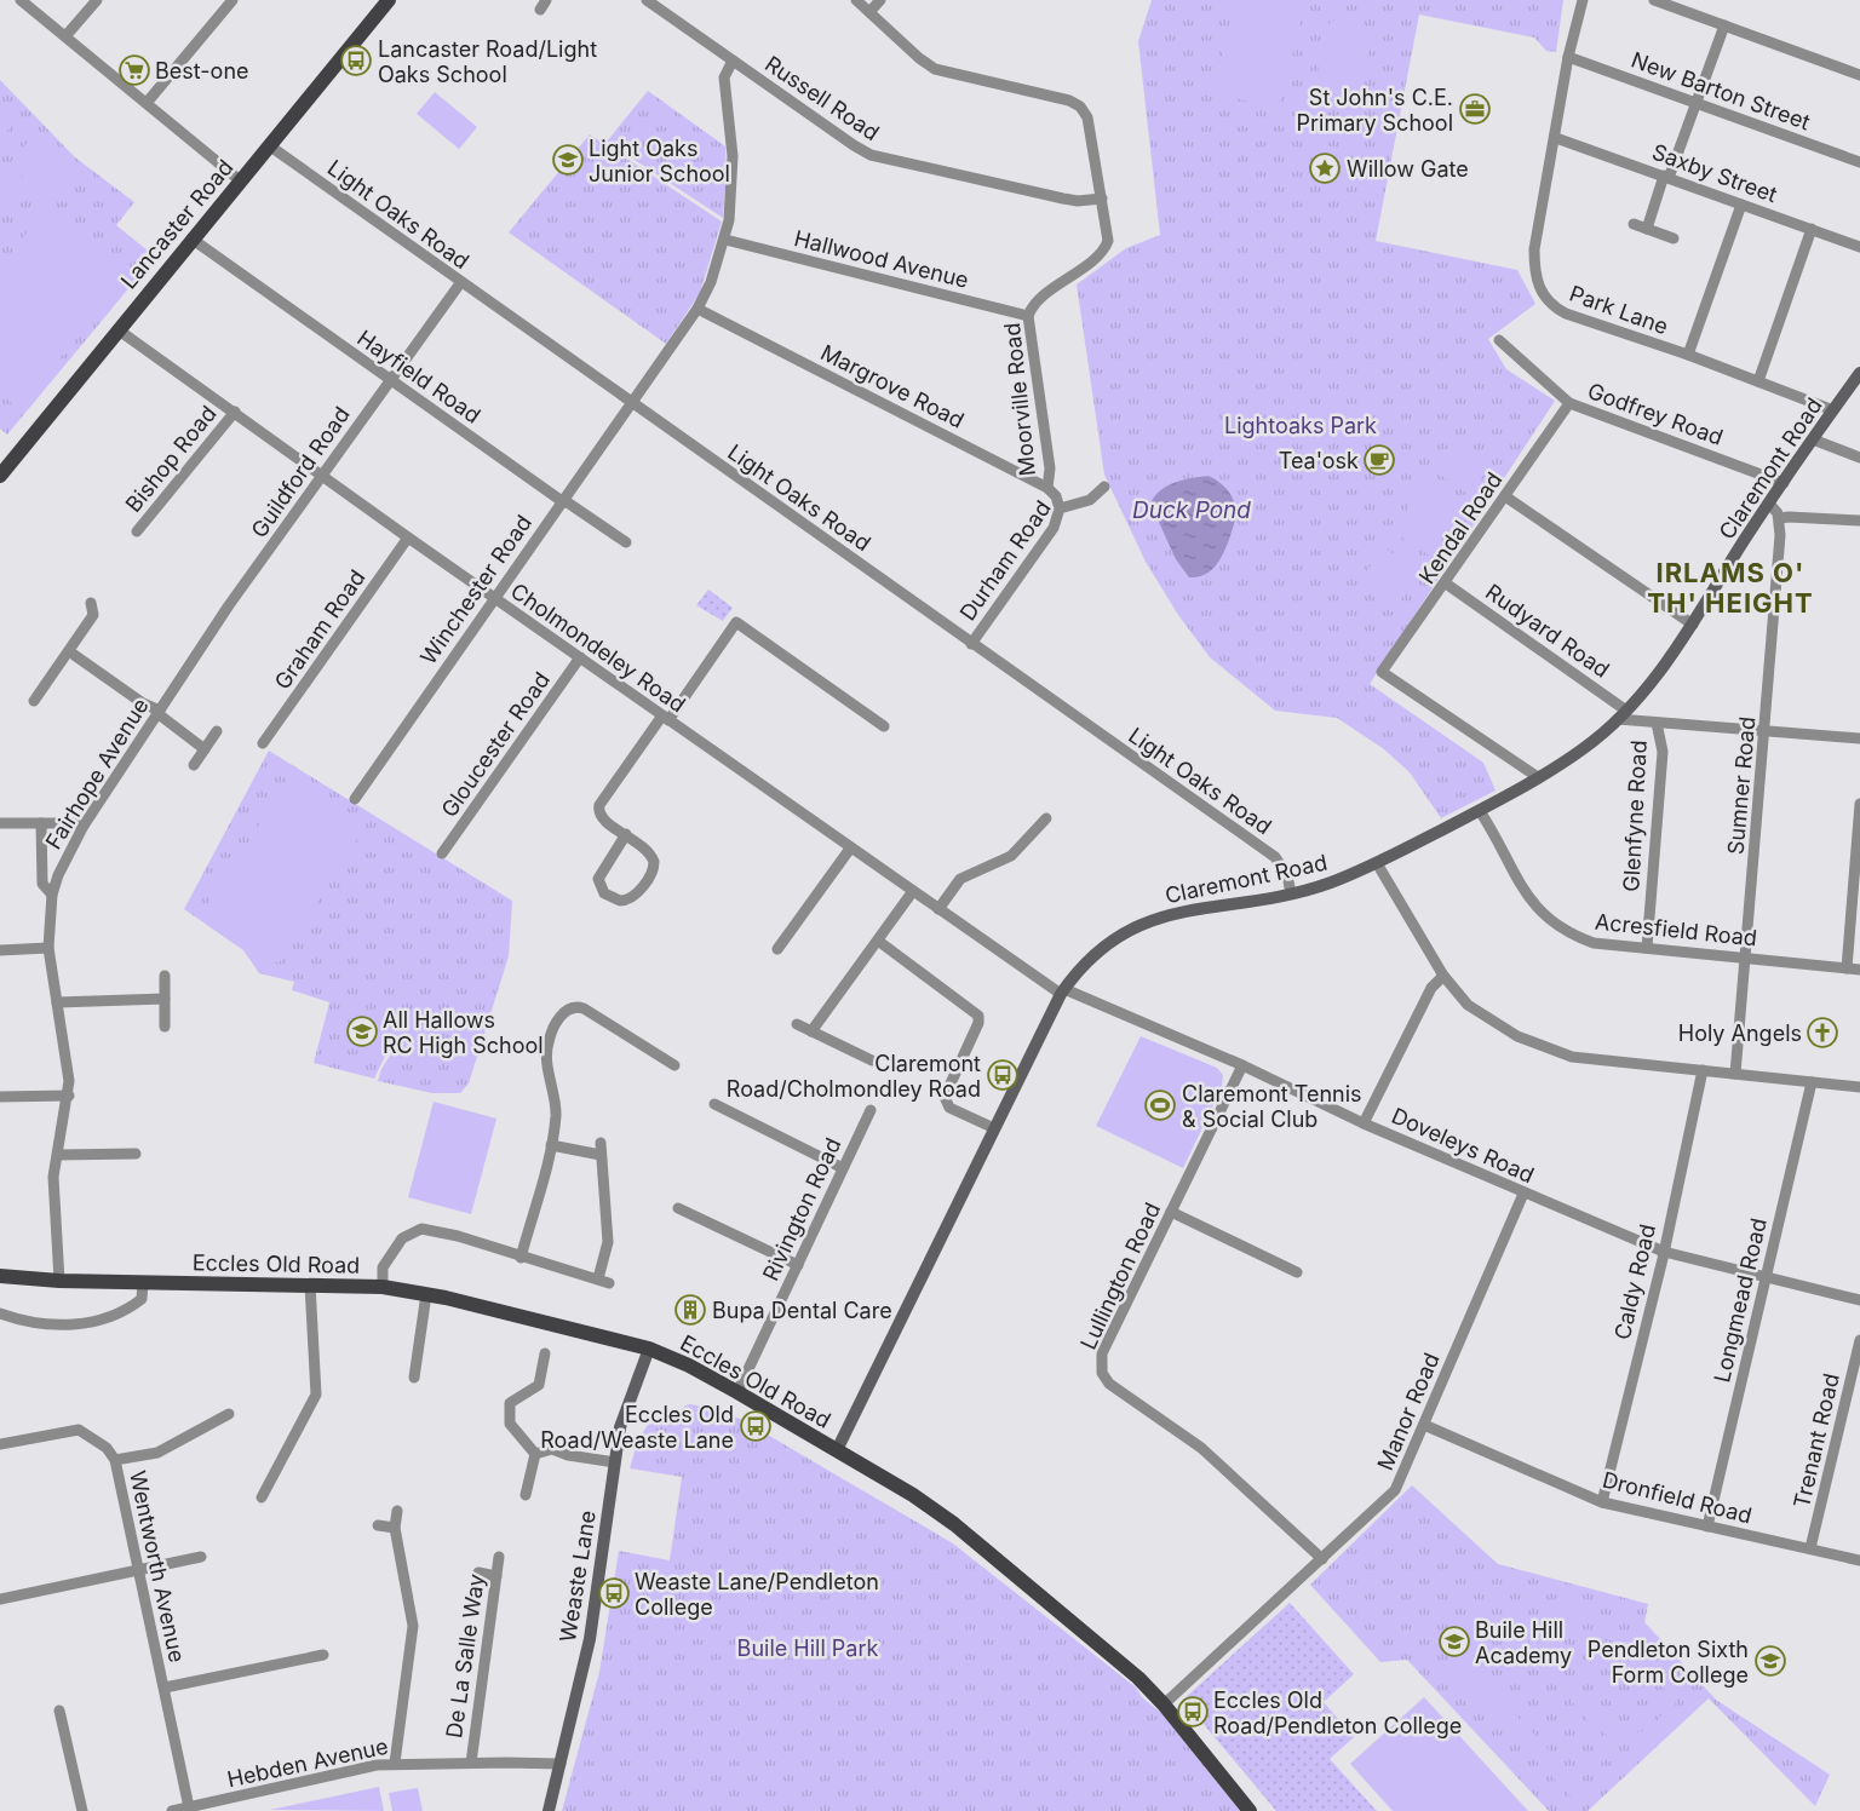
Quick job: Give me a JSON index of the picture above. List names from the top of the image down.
{
  "streets": {
    "main road": [
      "Lancaster Road",
      "Claremont Road",
      "Eccles Old Road",
      "Weaste Lane"
    ],
    "street": [
      "New Barton Street",
      "Russell Road",
      "Saxby Street",
      "Light Oaks Road",
      "Hallwood Avenue",
      "Park Lane",
      "Hayfield Road",
      "Margrove Road",
      "Moorville Road",
      "Godfrey Road",
      "Bishop Road",
      "Guildford Road",
      "Kendal Road",
      "Durham Road",
      "Winchester Road",
      "Graham Road",
      "Rudyard Road",
      "Cholmondeley Road",
      "Gloucester Road",
      "Fairhope Avenue",
      "Sumner Road",
      "Glenfyne Road",
      "Acresfield Road",
      "Doveleys Road",
      "Rivington Road",
      "Lullington Road",
      "Caldy Road",
      "Longmead Road",
      "Manor Road",
      "Trenant Road",
      "Dronfield Road",
      "Wentworth Avenue",
      "De La Salle Way",
      "Hebden Avenue"
    ]
  },
  "crossings": [
    ["New Barton Street", "Park Lane"],
    ["Russell Road", "Moorville Road"],
    ["Russell Road", "Winchester Road"],
    ["Saxby Street", "Park Lane"],
    ["Light Oaks Road", "Lancaster Road"],
    ["Light Oaks Road", "Claremont Road"],
    ["Light Oaks Road", "Guildford Road"],
    ["Light Oaks Road", "Durham Road"],
    ["Light Oaks Road", "Winchester Road"],
    ["Lancaster Road", "Hayfield Road"],
    ["Lancaster Road", "Cholmondeley Road"],
    ["Hallwood Avenue", "Moorville Road"],
    ["Hallwood Avenue", "Winchester Road"],
    ["Park Lane", "Claremont Road"],
    ["Hayfield Road", "Guildford Road"],
    ["Hayfield Road", "Winchester Road"],
    ["Margrove Road", "Moorville Road"],
    ["Margrove Road", "Winchester Road"],
    ["Godfrey Road", "Claremont Road"],
    ["Godfrey Road", "Kendal Road"],
    ["Bishop Road", "Cholmondeley Road"],
    ["Claremont Road", "Kendal Road"],
    ["Claremont Road", "Rudyard Road"],
    ["Claremont Road", "Cholmondeley Road"],
    ["Claremont Road", "Acresfield Road"],
    ["Claremont Road", "Doveleys Road"],
    ["Claremont Road", "Eccles Old Road"],
    ["Guildford Road", "Cholmondeley Road"],
    ["Guildford Road", "Fairhope Avenue"],
    ["Kendal Road", "Rudyard Road"],
    ["Winchester Road", "Cholmondeley Road"],
    ["Graham Road", "Cholmondeley Road"],
    ["Cholmondeley Road", "Gloucester Road"],
    ["Cholmondeley Road", "Doveleys Road"],
    ["Fairhope Avenue", "Eccles Old Road"],
    ["Sumner Road", "Acresfield Road"],
    ["Glenfyne Road", "Acresfield Road"],
    ["Doveleys Road", "Lullington Road"],
    ["Doveleys Road", "Caldy Road"],
    ["Doveleys Road", "Longmead Road"],
    ["Doveleys Road", "Manor Road"],
    ["Rivington Road", "Eccles Old Road"],
    ["Eccles Old Road", "Manor Road"],
    ["Eccles Old Road", "Weaste Lane"],
    ["Lullington Road", "Manor Road"],
    ["Caldy Road", "Dronfield Road"],
    ["Longmead Road", "Dronfield Road"],
    ["Manor Road", "Dronfield Road"],
    ["Trenant Road", "Dronfield Road"],
    ["Wentworth Avenue", "Hebden Avenue"],
    ["Weaste Lane", "Hebden Avenue"],
    ["De La Salle Way", "Hebden Avenue"]
  ],
  "districts": ["IRLAMS O' TH' HEIGHT"],
  "water": ["Duck Pond"],
  "parks": ["Lightoaks Park", "Buile Hill Park"],
  "places": {
    "bus stop": [
      "Lancaster Road/Light Oaks School",
      "Claremont Road/Cholmondley Road",
      "Eccles Old Road/Weaste Lane",
      "Weaste Lane/Pendleton College",
      "Eccles Old Road/Pendleton College"
    ],
    "supermarket": ["Best-one"],
    "office": ["St John's C.E. Primary School"],
    "school or university": [
      "Light Oaks Junior School",
      "All Hallows RC High School",
      "Buile Hill Academy",
      "Pendleton Sixth Form College"
    ],
    "place": ["Willow Gate"],
    "cafe": ["Tea'osk"],
    "church": ["Holy Angels"],
    "sports": ["Claremont Tennis & Social Club"],
    "building": ["Bupa Dental Care"]
  }
}
